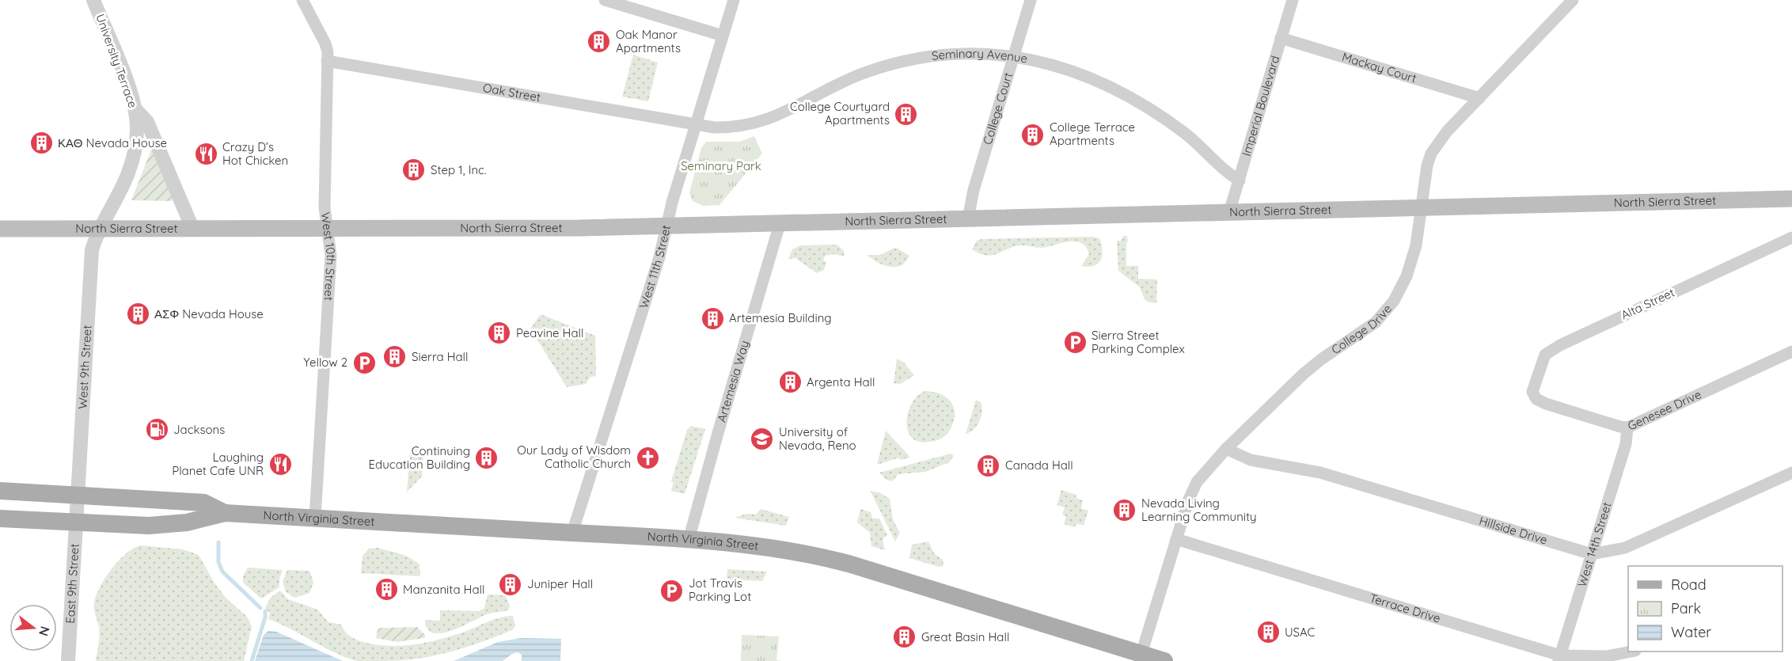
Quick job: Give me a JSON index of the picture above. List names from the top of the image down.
{
  "streets": {
    "main road": ["North Sierra Street", "North Virginia Street"],
    "street": [
      "Seminary Avenue",
      "University Terrace",
      "Mackay Court",
      "Oak Street",
      "Imperial Boulevard",
      "College Court",
      "West 10th Street",
      "West 11th Street",
      "Alta Street",
      "College Drive",
      "West 9th Street",
      "Artemesia Way",
      "Genesee Drive",
      "Hillside Drive",
      "West 14th Street",
      "East 9th Street",
      "Terrace Drive"
    ]
  },
  "crossings": [
    ["Seminary Avenue", "Oak Street"],
    ["Seminary Avenue", "Imperial Boulevard"],
    ["Seminary Avenue", "College Court"],
    ["Seminary Avenue", "West 11th Street"],
    ["University Terrace", "North Sierra Street"],
    ["University Terrace", "West 9th Street"],
    ["Mackay Court", "Imperial Boulevard"],
    ["Mackay Court", "College Drive"],
    ["Oak Street", "West 10th Street"],
    ["Oak Street", "West 11th Street"],
    ["Imperial Boulevard", "North Sierra Street"],
    ["College Court", "North Sierra Street"],
    ["North Sierra Street", "West 10th Street"],
    ["North Sierra Street", "West 11th Street"],
    ["North Sierra Street", "College Drive"],
    ["North Sierra Street", "West 9th Street"],
    ["North Sierra Street", "Artemesia Way"],
    ["West 10th Street", "North Virginia Street"],
    ["West 11th Street", "North Virginia Street"],
    ["Alta Street", "Genesee Drive"],
    ["College Drive", "North Virginia Street"],
    ["College Drive", "Hillside Drive"],
    ["College Drive", "Terrace Drive"],
    ["West 9th Street", "North Virginia Street"],
    ["West 9th Street", "East 9th Street"],
    ["Artemesia Way", "North Virginia Street"],
    ["Genesee Drive", "West 14th Street"],
    ["North Virginia Street", "East 9th Street"],
    ["Hillside Drive", "West 14th Street"],
    ["West 14th Street", "Terrace Drive"]
  ],
  "parks": ["Seminary Park"],
  "places": {
    "building": [
      "Oak Manor Apartments",
      "College Courtyard Apartments",
      "College Terrace Apartments",
      "ΚΑΘ Nevada House",
      "Step 1, Inc.",
      "ΑΣΦ Nevada House",
      "Artemesia Building",
      "Peavine Hall",
      "Sierra Hall",
      "Argenta Hall",
      "Continuing Education Building",
      "Canada Hall",
      "Nevada Living Learning Community",
      "Juniper Hall",
      "Manzanita Hall",
      "USAC",
      "Great Basin Hall"
    ],
    "restaurant": ["Crazy D’s Hot Chicken", "Laughing Planet Cafe UNR"],
    "parking": ["Sierra Street Parking Complex", "Yellow 2", "Jot Travis Parking Lot"],
    "fuel station": ["Jacksons"],
    "school or university": ["University of Nevada, Reno"],
    "church": ["Our Lady of Wisdom Catholic Church"]
  },
  "legend": ["Road", "Park", "Water"],
  "north": "right"
}
